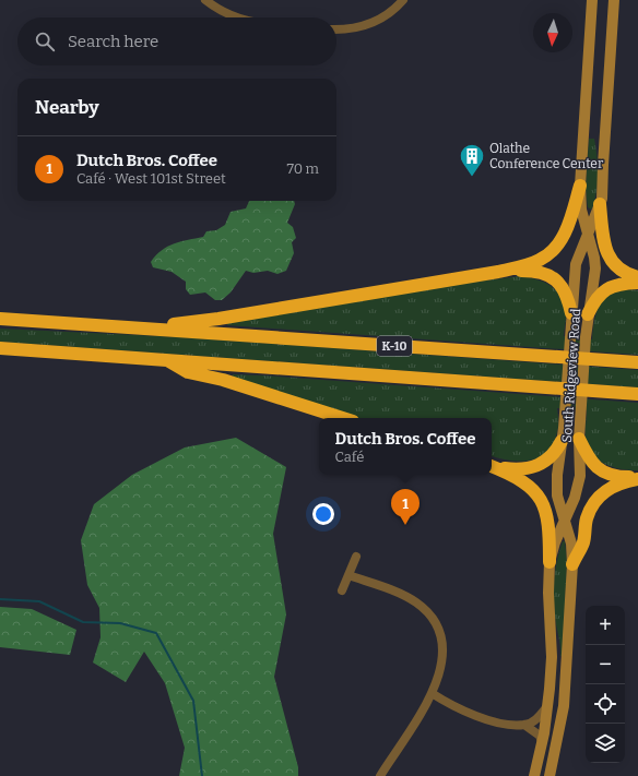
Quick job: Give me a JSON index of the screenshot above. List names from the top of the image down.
{
  "streets": {
    "highway": ["K-10"],
    "main road": ["South Ridgeview Road"]
  },
  "places": {
    "building": ["Olathe Conference Center"]
  },
  "north": "bottom",
  "page": {
    "search": "Search here",
    "heading": "Nearby",
    "list": [
      {
        "mark": "1",
        "name": "Dutch Bros. Coffee",
        "note": "Café · West 101st Street",
        "value": "70 m"
      }
    ],
    "popup": ["Dutch Bros. Coffee", "Café"],
    "pins": "1",
    "map_buttons": ["+", "−"]
  }
}
